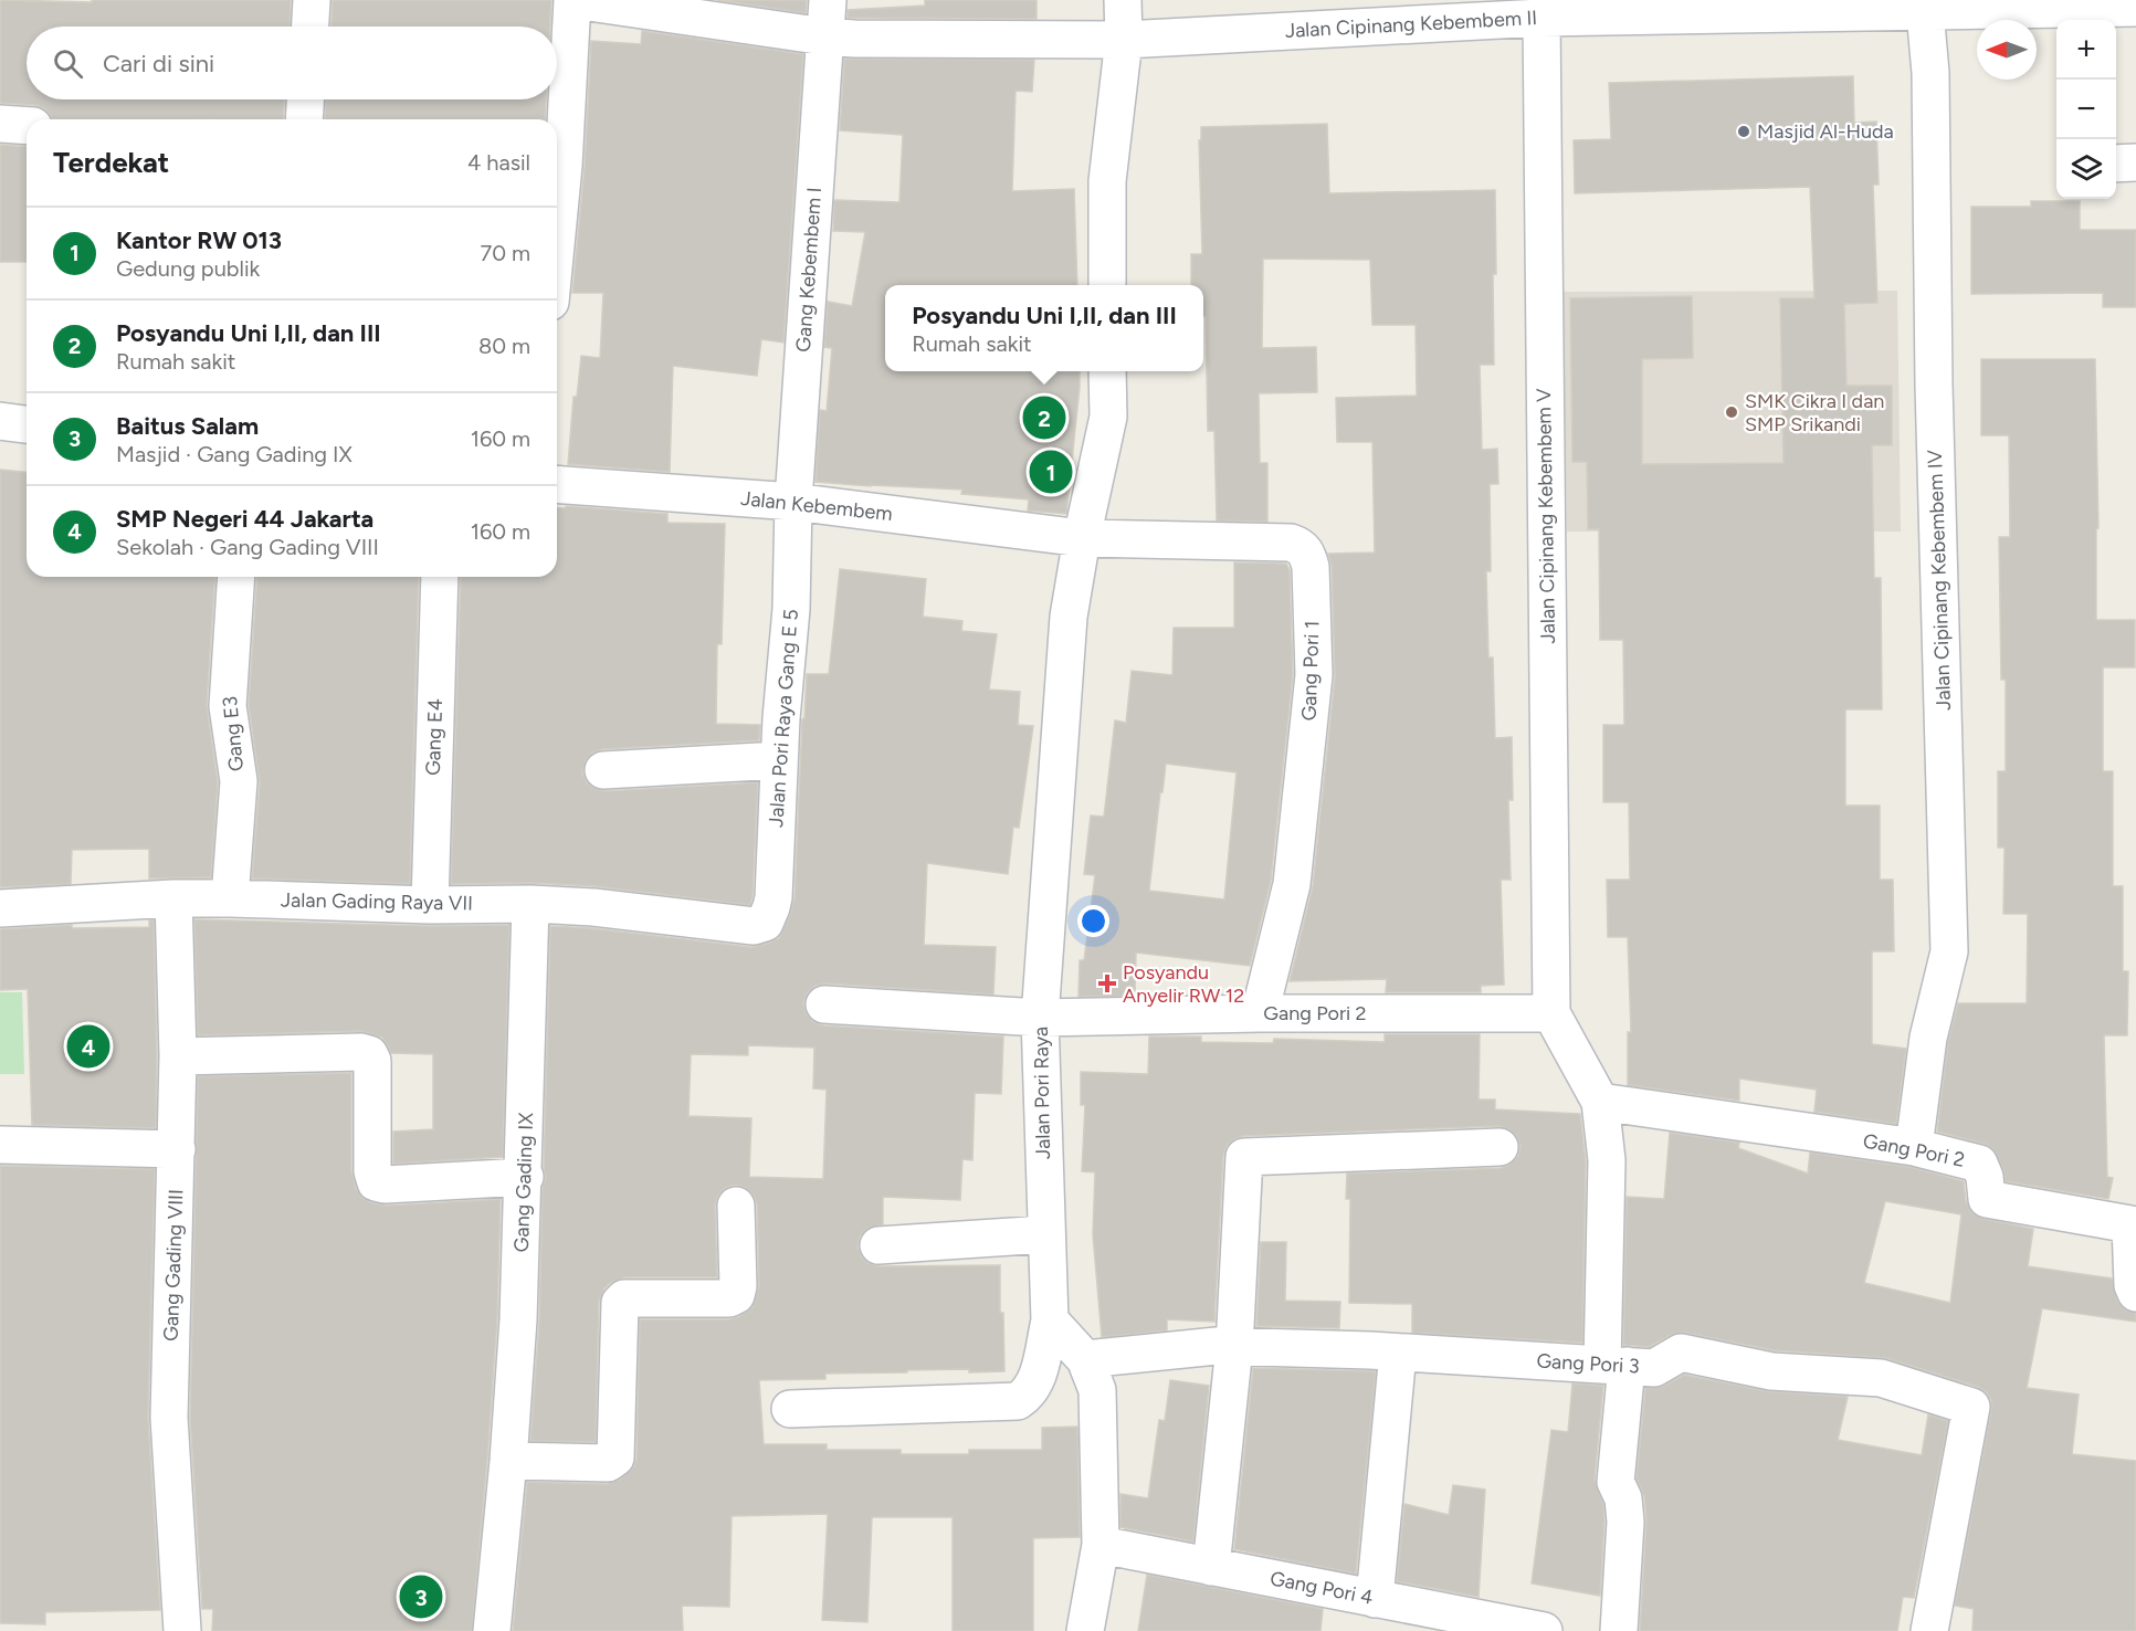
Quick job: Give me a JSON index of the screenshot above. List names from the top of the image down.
{
  "streets": {
    "street": [
      "Jalan Cipinang Kebembem II",
      "Gang Kebembem I",
      "Jalan Kebembem",
      "Jalan Cipinang Kebembem V",
      "Jalan Cipinang Kebembem IV",
      "Gang Pori 1",
      "Jalan Pori Raya Gang E 5",
      "Gang E3",
      "Gang E4",
      "Jalan Gading Raya VII",
      "Gang Pori 2",
      "Jalan Pori Raya",
      "Gang Gading IX",
      "Gang Gading VIII",
      "Gang Pori 3",
      "Gang Pori 4"
    ]
  },
  "crossings": [
    ["Jalan Cipinang Kebembem II", "Gang Kebembem I"],
    ["Jalan Cipinang Kebembem II", "Jalan Cipinang Kebembem V"],
    ["Jalan Cipinang Kebembem II", "Jalan Cipinang Kebembem IV"],
    ["Gang Kebembem I", "Jalan Kebembem"],
    ["Gang Kebembem I", "Jalan Pori Raya Gang E 5"],
    ["Jalan Kebembem", "Gang Pori 1"],
    ["Jalan Kebembem", "Jalan Pori Raya Gang E 5"],
    ["Jalan Kebembem", "Jalan Pori Raya"],
    ["Jalan Cipinang Kebembem V", "Gang Pori 2"],
    ["Jalan Cipinang Kebembem IV", "Gang Pori 2"],
    ["Gang Pori 1", "Gang Pori 2"],
    ["Gang Pori 1", "Jalan Pori Raya"],
    ["Jalan Pori Raya Gang E 5", "Jalan Gading Raya VII"],
    ["Gang E3", "Jalan Gading Raya VII"],
    ["Gang E4", "Jalan Gading Raya VII"],
    ["Jalan Gading Raya VII", "Gang Gading IX"],
    ["Jalan Gading Raya VII", "Gang Gading VIII"],
    ["Gang Pori 2", "Jalan Pori Raya"]
  ],
  "places": {
    "other": ["Masjid Al-Huda", "SMK Cikra I dan SMP Srikandi"],
    "health": ["Posyandu Anyelir RW 12"]
  },
  "north": "left",
  "page": {
    "map_buttons": ["+", "−"],
    "search": "Cari di sini",
    "heading": ["Terdekat", "4 hasil"],
    "list": [
      {
        "mark": "1",
        "name": "Kantor RW 013",
        "note": "Gedung publik",
        "value": "70 m"
      },
      {
        "mark": "2",
        "name": "Posyandu Uni I,II, dan III",
        "note": "Rumah sakit",
        "value": "80 m"
      },
      {
        "mark": "3",
        "name": "Baitus Salam",
        "note": "Masjid · Gang Gading IX",
        "value": "160 m"
      },
      {
        "mark": "4",
        "name": "SMP Negeri 44 Jakarta",
        "note": "Sekolah · Gang Gading VIII",
        "value": "160 m"
      }
    ],
    "popup": ["Posyandu Uni I,II, dan III", "Rumah sakit"],
    "pins": [
      "2",
      "1",
      "4",
      "3"
    ]
  }
}
